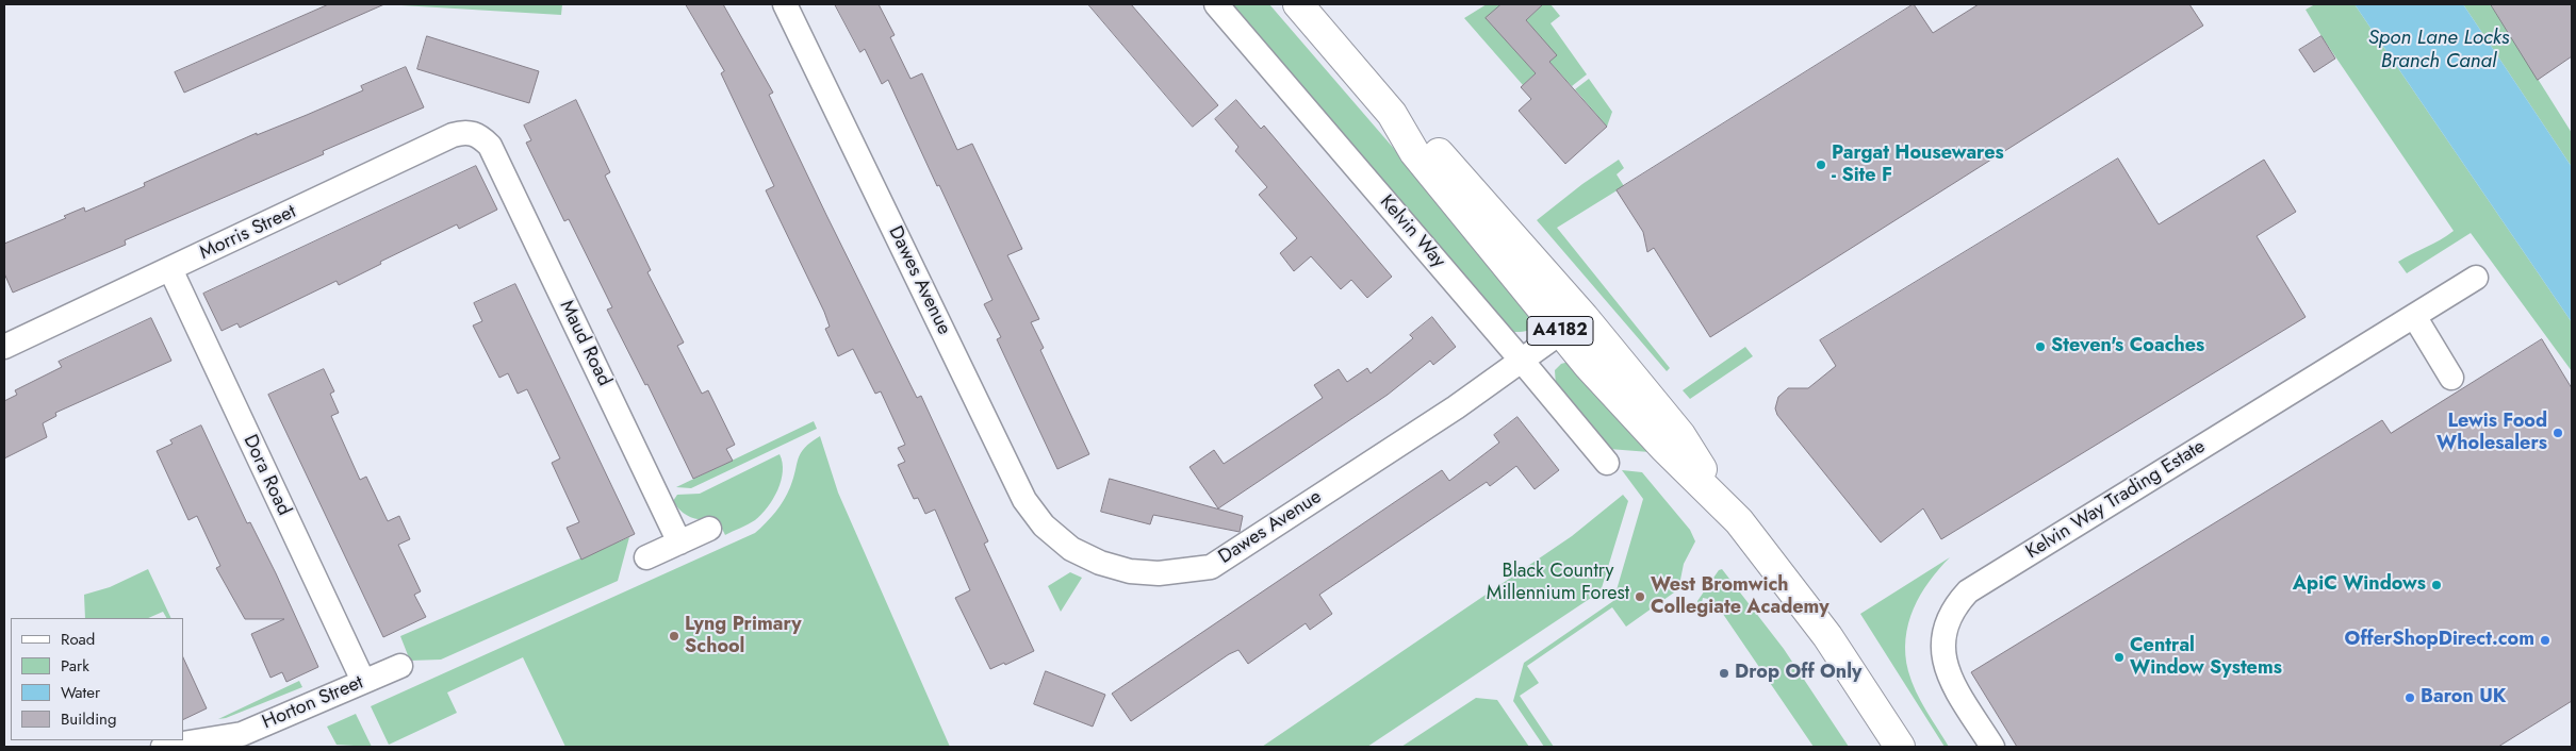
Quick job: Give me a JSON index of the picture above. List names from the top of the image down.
{
  "streets": {
    "main road": ["A4182"],
    "street": [
      "Kelvin Way",
      "Morris Street",
      "Dawes Avenue",
      "Maud Road",
      "Dora Road",
      "Kelvin Way Trading Estate",
      "Horton Street"
    ]
  },
  "crossings": [
    ["Kelvin Way", "Dawes Avenue"],
    ["Morris Street", "Maud Road"],
    ["Morris Street", "Dora Road"],
    ["Dawes Avenue", "A4182"],
    ["Dora Road", "Horton Street"]
  ],
  "water": ["Spon Lane Locks Branch Canal"],
  "parks": ["Black Country Millennium Forest"],
  "places": [
    "Pargat Housewares - Site F",
    "Steven's Coaches",
    "Lewis Food Wholesalers",
    "ApiC Windows",
    "West Bromwich Collegiate Academy",
    "Lyng Primary School",
    "OfferShopDirect.com",
    "Central Window Systems",
    "Drop Off Only",
    "Baron UK"
  ],
  "legend": [
    "Road",
    "Park",
    "Water",
    "Building"
  ]
}
